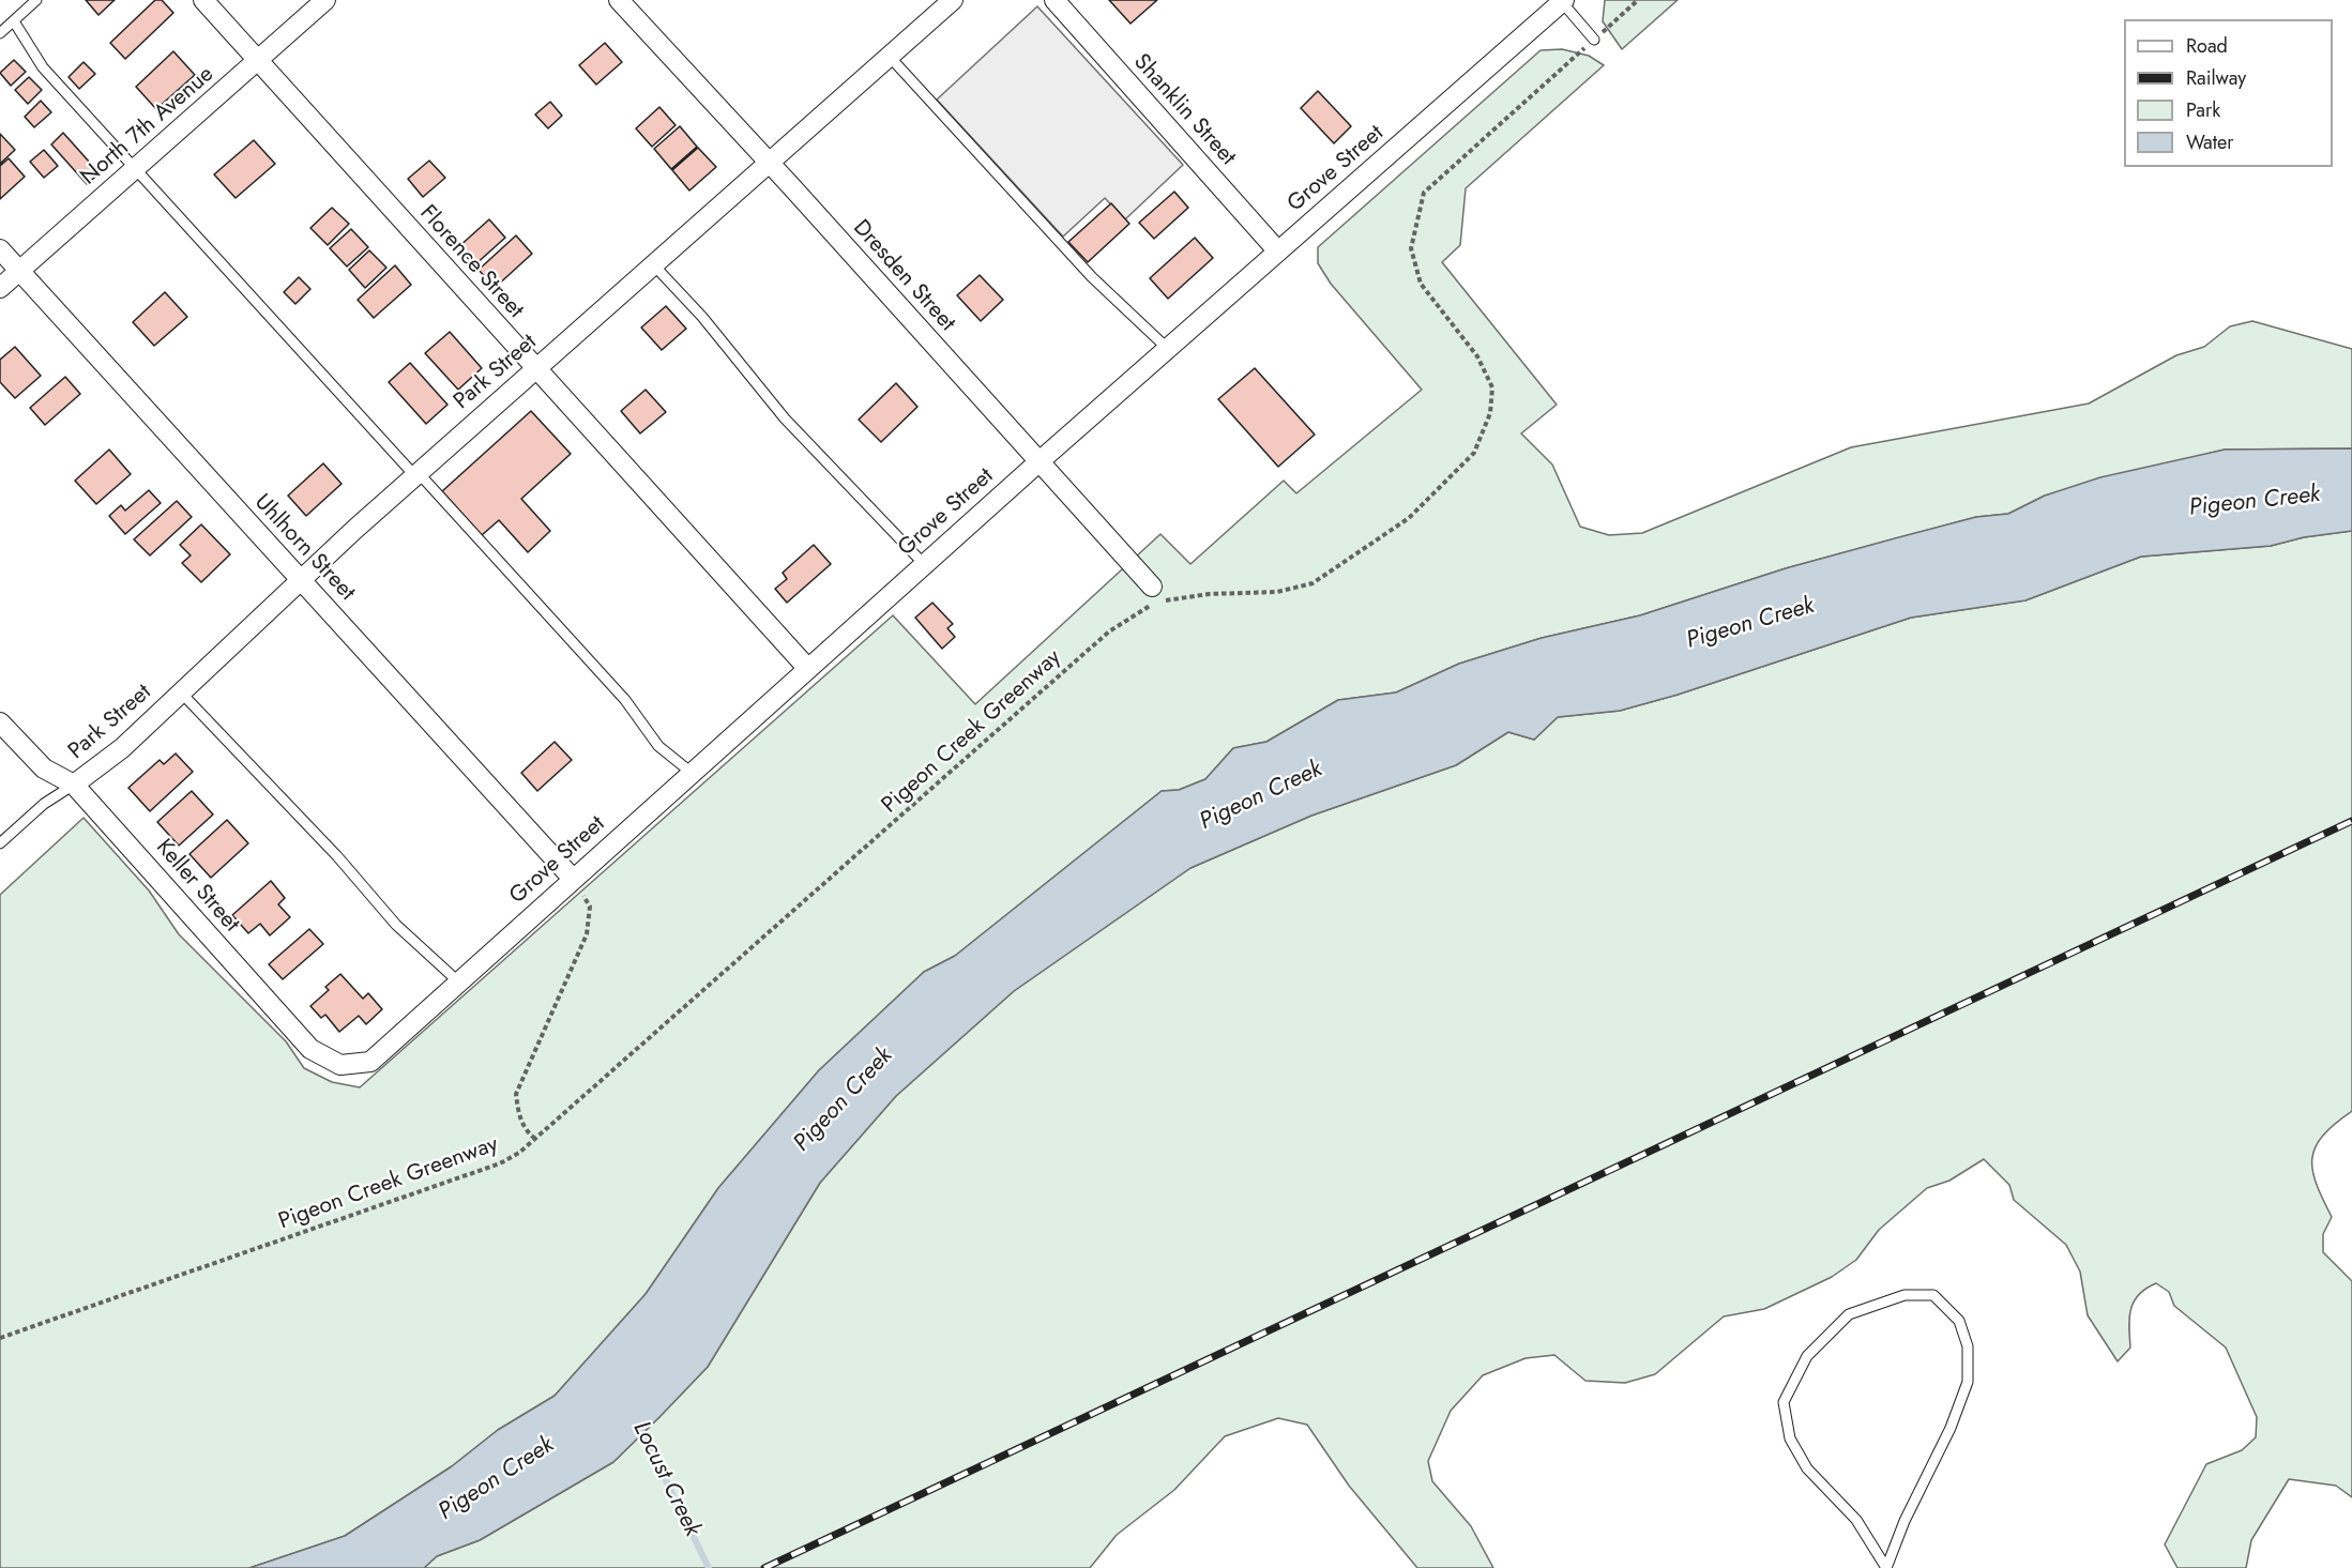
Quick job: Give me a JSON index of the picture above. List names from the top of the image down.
{
  "streets": {
    "street": [
      "Shanklin Street",
      "North 7th Avenue",
      "Grove Street",
      "Florence Street",
      "Dresden Street",
      "Park Street",
      "Uhlhorn Street",
      "Keller Street"
    ],
    "path": ["Pigeon Creek Greenway"]
  },
  "crossings": [
    ["Shanklin Street", "Grove Street"],
    ["North 7th Avenue", "Florence Street"],
    ["North 7th Avenue", "Uhlhorn Street"],
    ["Grove Street", "Florence Street"],
    ["Grove Street", "Dresden Street"],
    ["Grove Street", "Uhlhorn Street"],
    ["Grove Street", "Keller Street"],
    ["Florence Street", "Park Street"],
    ["Dresden Street", "Park Street"],
    ["Park Street", "Uhlhorn Street"],
    ["Park Street", "Keller Street"]
  ],
  "water": ["Pigeon Creek", "Locust Creek"],
  "legend": [
    "Road",
    "Railway",
    "Park",
    "Water"
  ]
}
